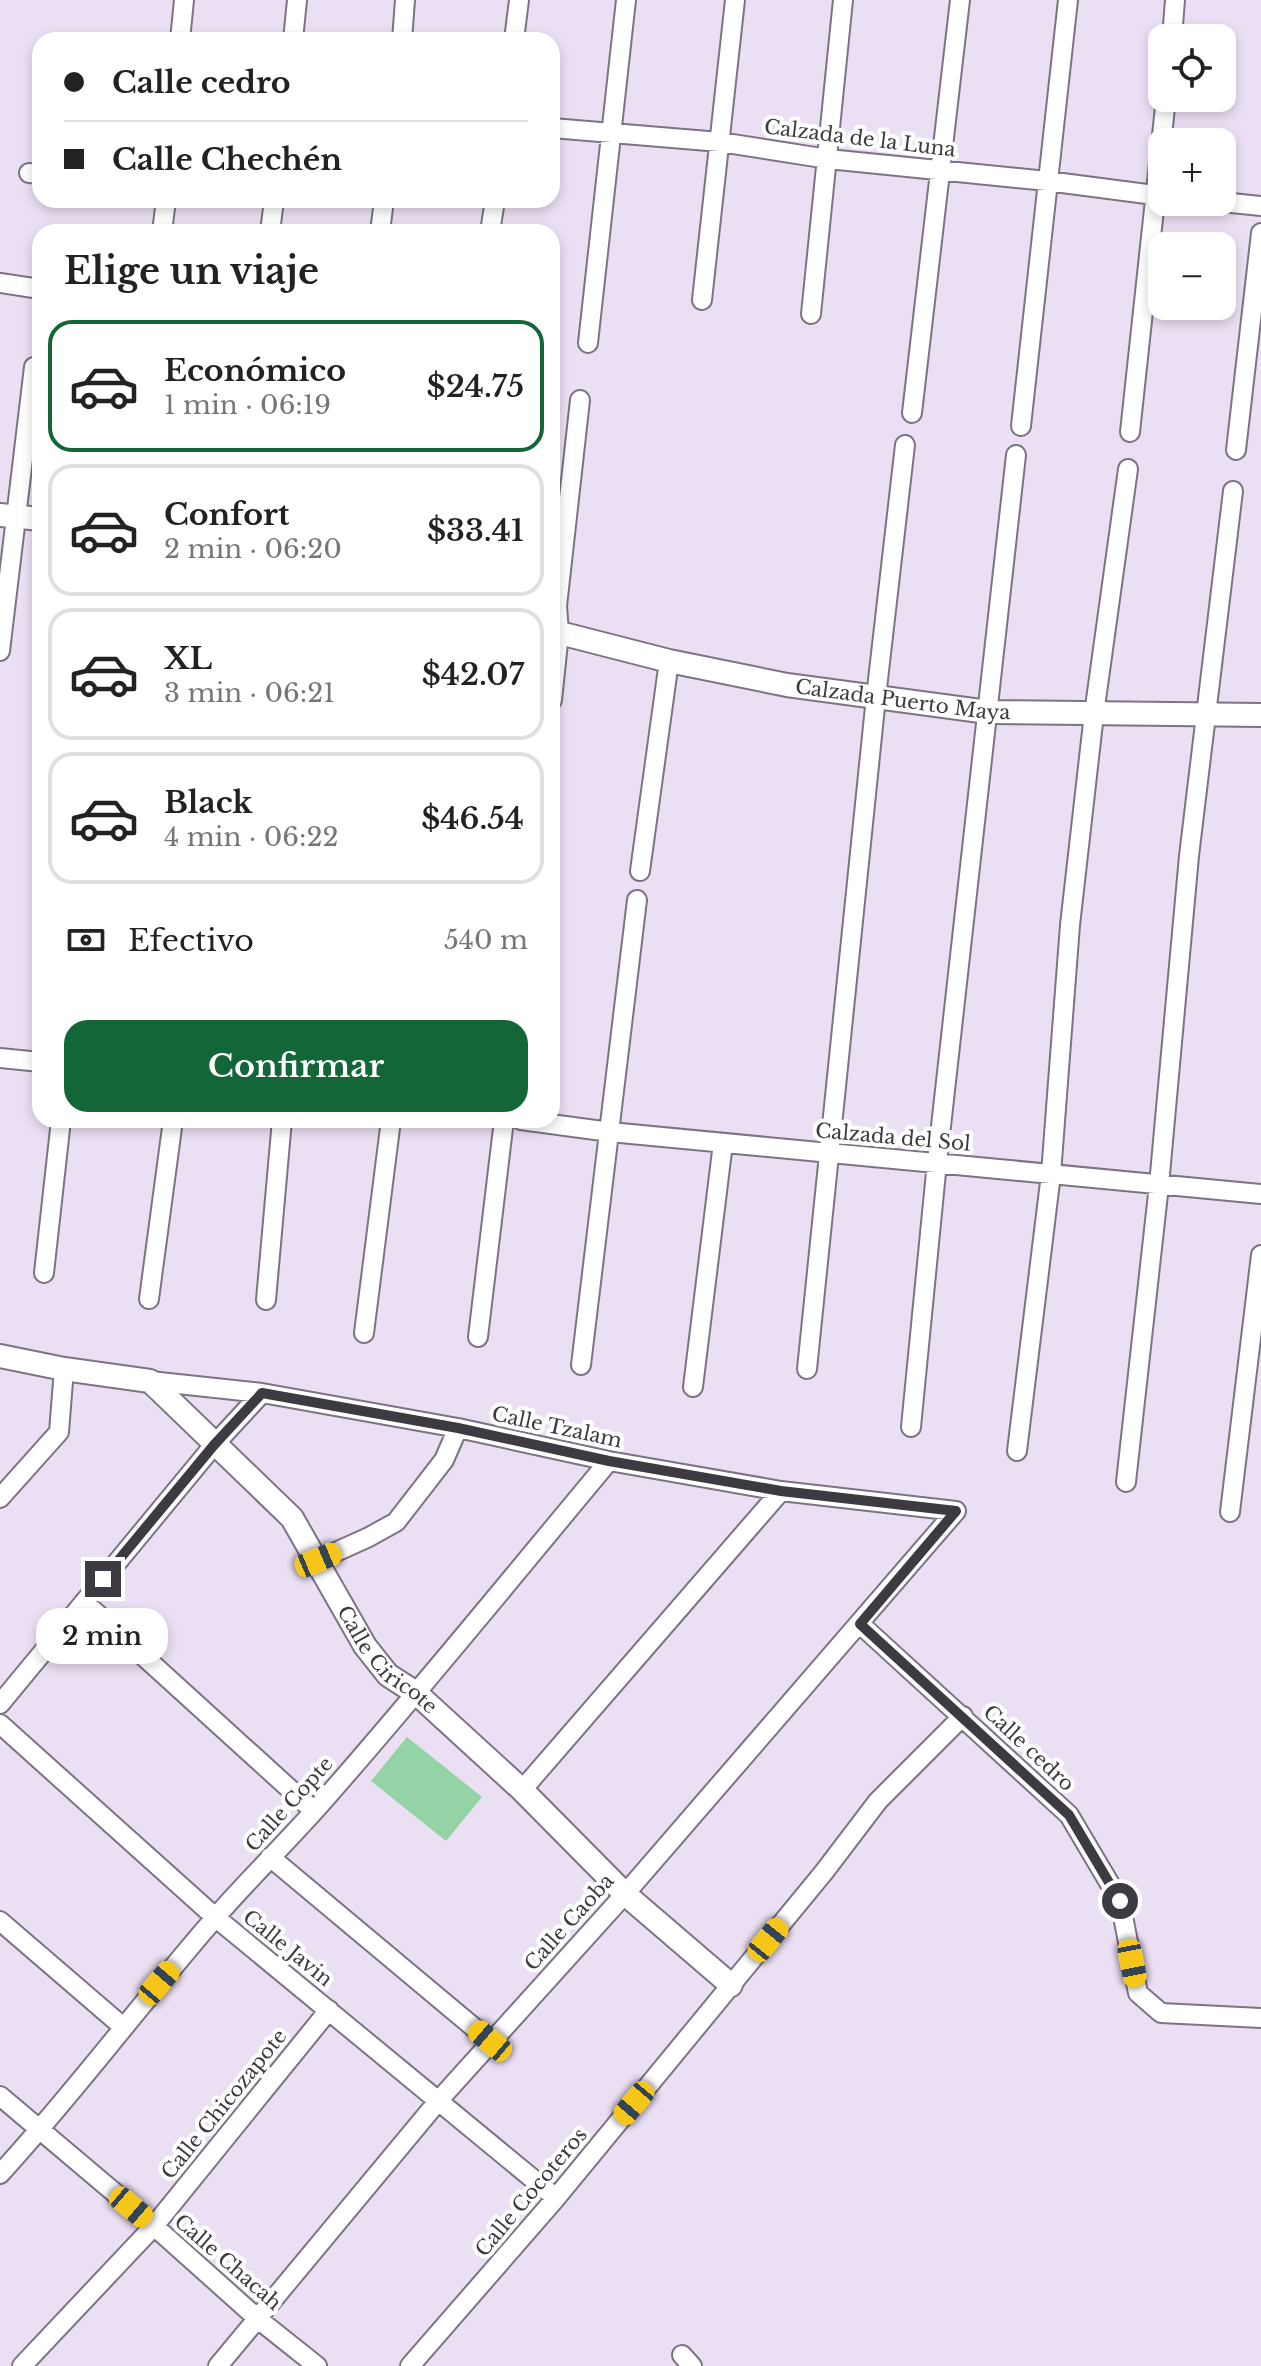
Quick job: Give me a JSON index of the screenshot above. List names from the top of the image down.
{
  "streets": {
    "street": [
      "Calzada de la Luna",
      "Calzada Puerto Maya",
      "Calzada del Sol",
      "Calle Tzalam",
      "Calle Ciricote",
      "Calle cedro",
      "Calle Copte",
      "Calle Caoba",
      "Calle Javin",
      "Calle Chicozapote",
      "Calle Cocoteros",
      "Calle Chacah"
    ]
  },
  "crossings": [
    ["Calle Tzalam", "Calle Ciricote"],
    ["Calle Tzalam", "Calle Copte"],
    ["Calle Tzalam", "Calle Caoba"],
    ["Calle Ciricote", "Calle Copte"],
    ["Calle Ciricote", "Calle Caoba"],
    ["Calle Ciricote", "Calle Cocoteros"],
    ["Calle cedro", "Calle Caoba"],
    ["Calle cedro", "Calle Cocoteros"],
    ["Calle Copte", "Calle Javin"],
    ["Calle Copte", "Calle Chacah"],
    ["Calle Caoba", "Calle Javin"],
    ["Calle Caoba", "Calle Chacah"],
    ["Calle Javin", "Calle Chicozapote"],
    ["Calle Javin", "Calle Cocoteros"],
    ["Calle Chicozapote", "Calle Chacah"]
  ],
  "page": {
    "map_buttons": ["+", "−"],
    "banner": ["Calle cedro", "Calle Chechén"],
    "heading": "Elige un viaje",
    "list": [
      {
        "name": "Económico",
        "note": "1 min · 06:19",
        "value": "$24.75"
      },
      {
        "name": "Confort",
        "note": "2 min · 06:20",
        "value": "$33.41"
      },
      {
        "name": "XL",
        "note": "3 min · 06:21",
        "value": "$42.07"
      },
      {
        "name": "Black",
        "note": "4 min · 06:22",
        "value": "$46.54"
      }
    ],
    "pay": ["Efectivo", "540 m"],
    "buttons": "Confirmar",
    "bubble": "2 min"
  }
}
